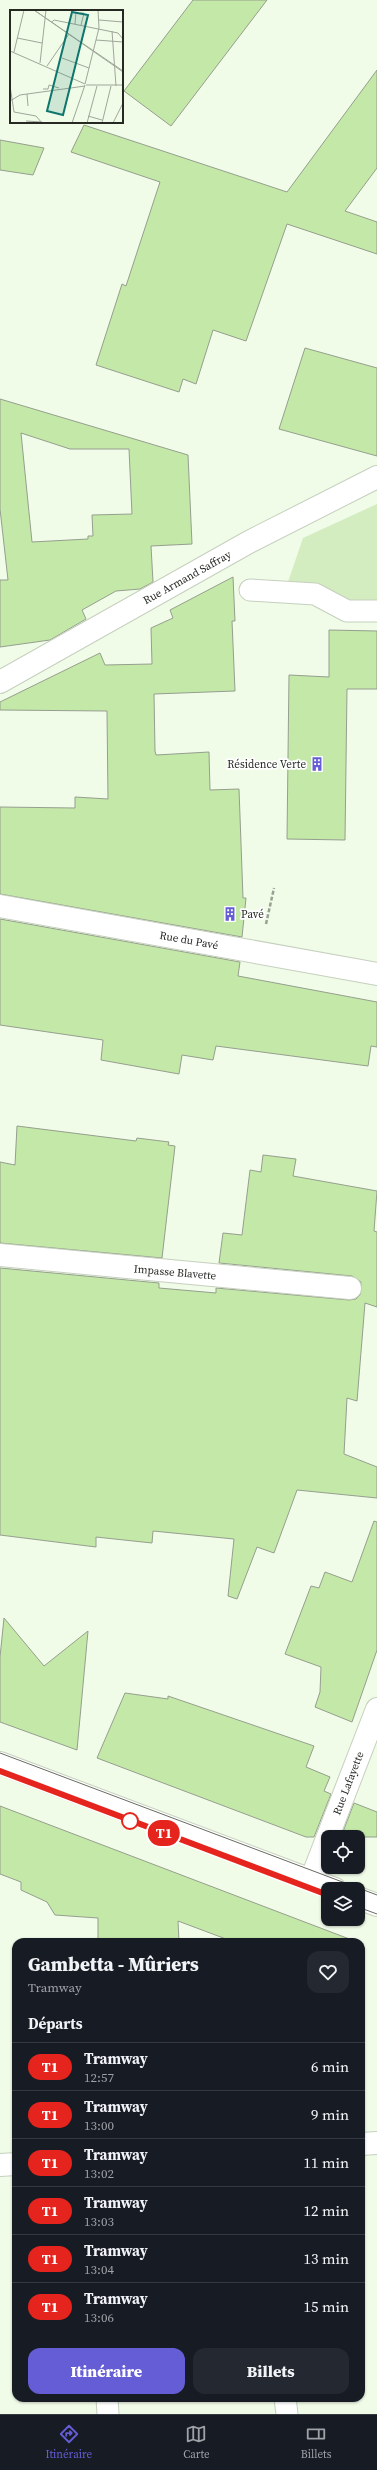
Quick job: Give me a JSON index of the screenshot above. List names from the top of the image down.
{
  "streets": {
    "street": [
      "Rue Armand Saffray",
      "Rue du Pavé",
      "Impasse Blavette",
      "Rue Lafayette"
    ]
  },
  "places": {
    "building": ["Résidence Verte", "Pavé"]
  },
  "lines": ["tram line T1"],
  "page": {
    "on_map": "T1",
    "heading": [
      ["Gambetta - Mûriers", "Tramway"],
      "Départs"
    ],
    "list": [
      {
        "mark": "T1",
        "name": "Tramway",
        "note": "12:57",
        "value": "6 min"
      },
      {
        "mark": "T1",
        "name": "Tramway",
        "note": "13:00",
        "value": "9 min"
      },
      {
        "mark": "T1",
        "name": "Tramway",
        "note": "13:02",
        "value": "11 min"
      },
      {
        "mark": "T1",
        "name": "Tramway",
        "note": "13:03",
        "value": "12 min"
      },
      {
        "mark": "T1",
        "name": "Tramway",
        "note": "13:04",
        "value": "13 min"
      },
      {
        "mark": "T1",
        "name": "Tramway",
        "note": "13:06",
        "value": "15 min"
      }
    ],
    "buttons": ["Itinéraire", "Billets"],
    "tabs": ["Itinéraire", "Carte", "Billets"]
  }
}
